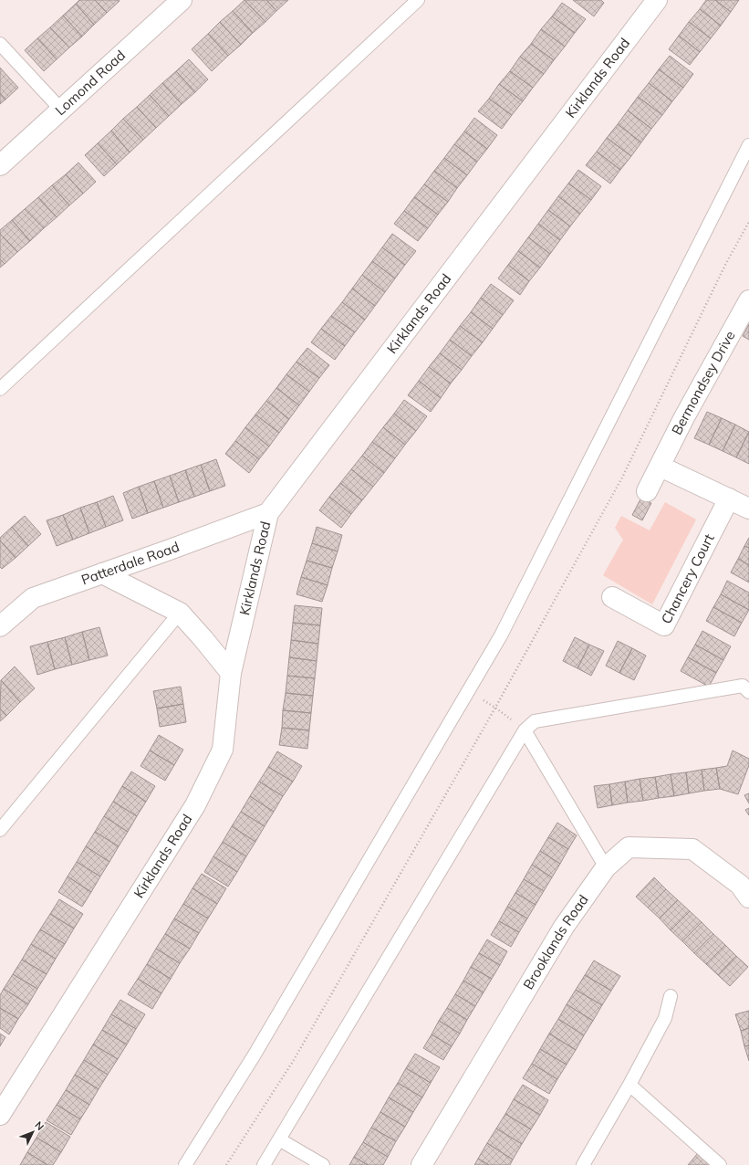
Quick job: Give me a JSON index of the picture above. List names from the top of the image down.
{
  "streets": {
    "street": [
      "Kirklands Road",
      "Lomond Road",
      "Bermondsey Drive",
      "Patterdale Road",
      "Chancery Court",
      "Brooklands Road"
    ]
  },
  "crossings": [
    ["Kirklands Road", "Patterdale Road"]
  ],
  "north": "top right"
}
